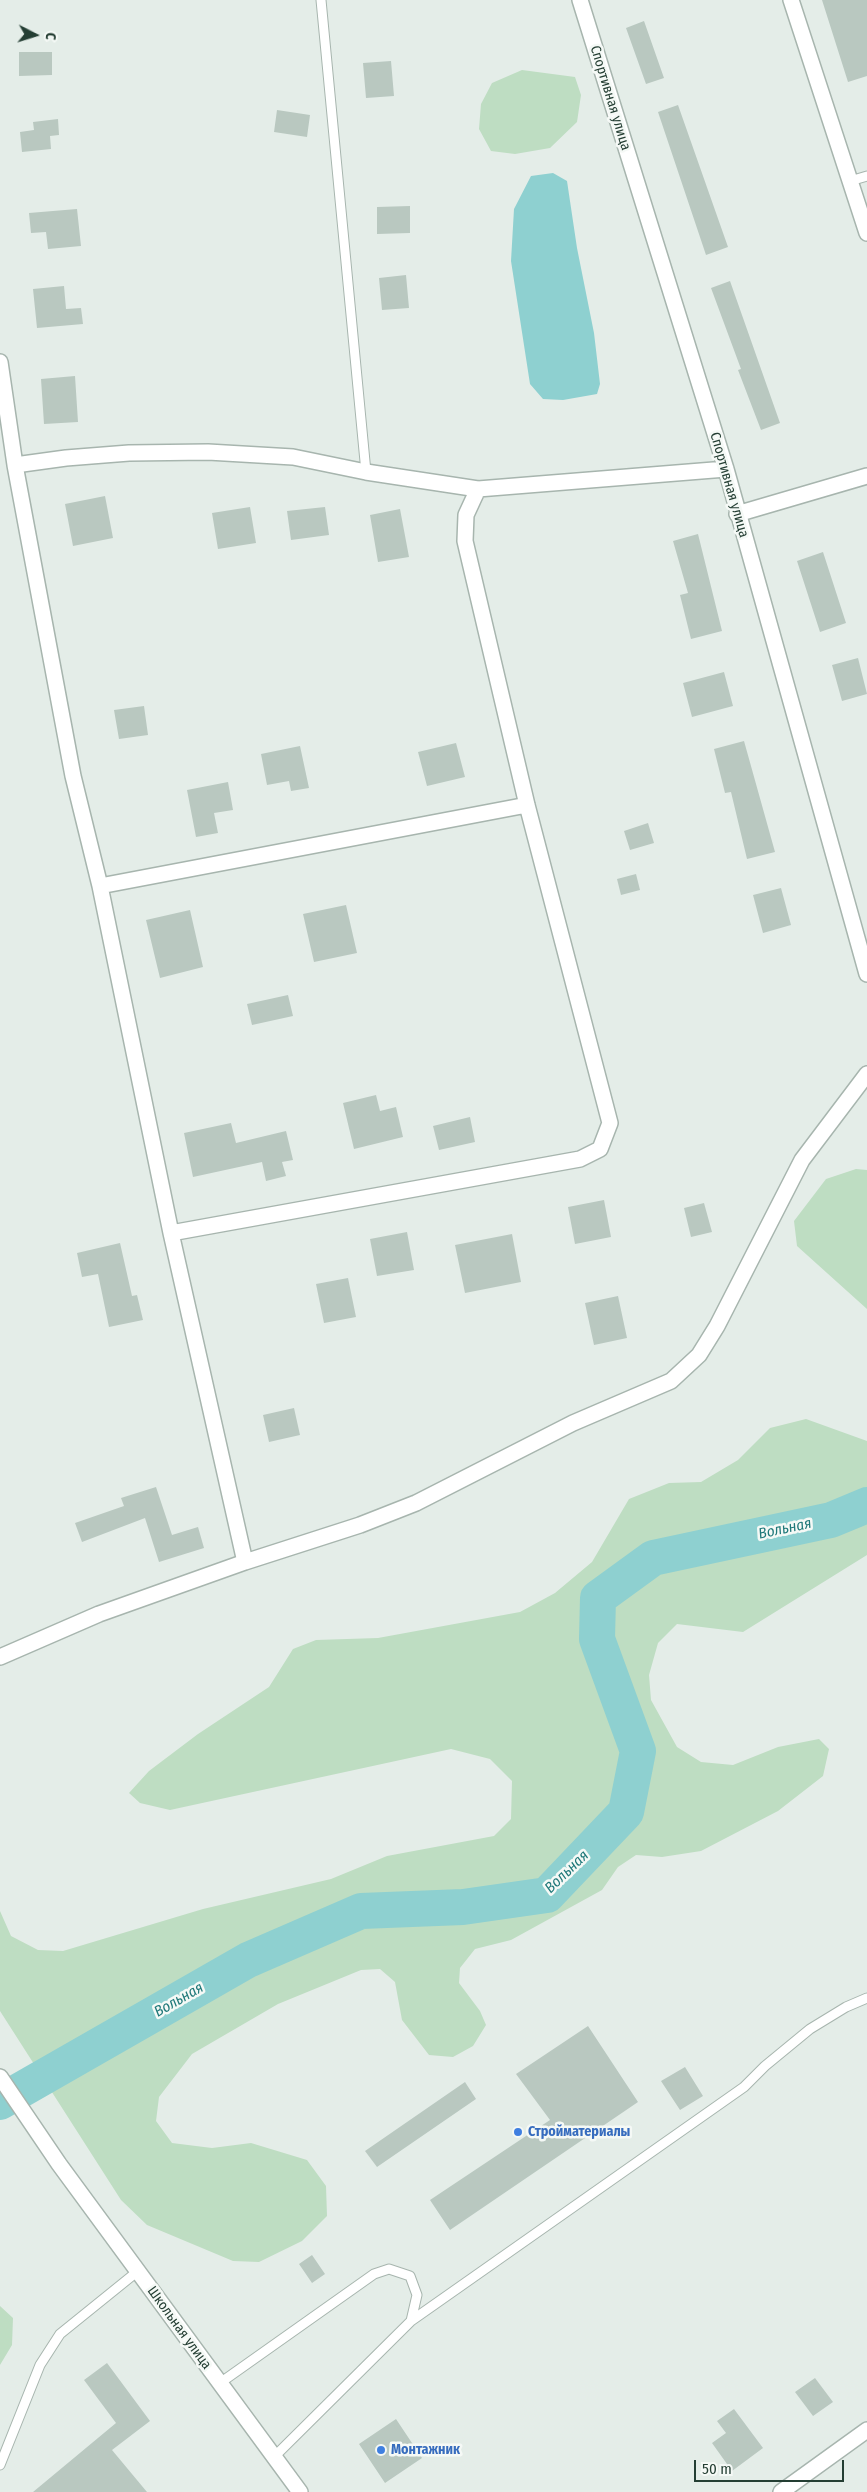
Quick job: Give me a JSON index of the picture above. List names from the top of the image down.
{
  "streets": {
    "street": ["Спортивная улица", "Школьная улица"]
  },
  "water": ["Вольная"],
  "places": ["Стройматериалы", "Монтажник"],
  "scale_bar": "50 m",
  "north": "right"
}
